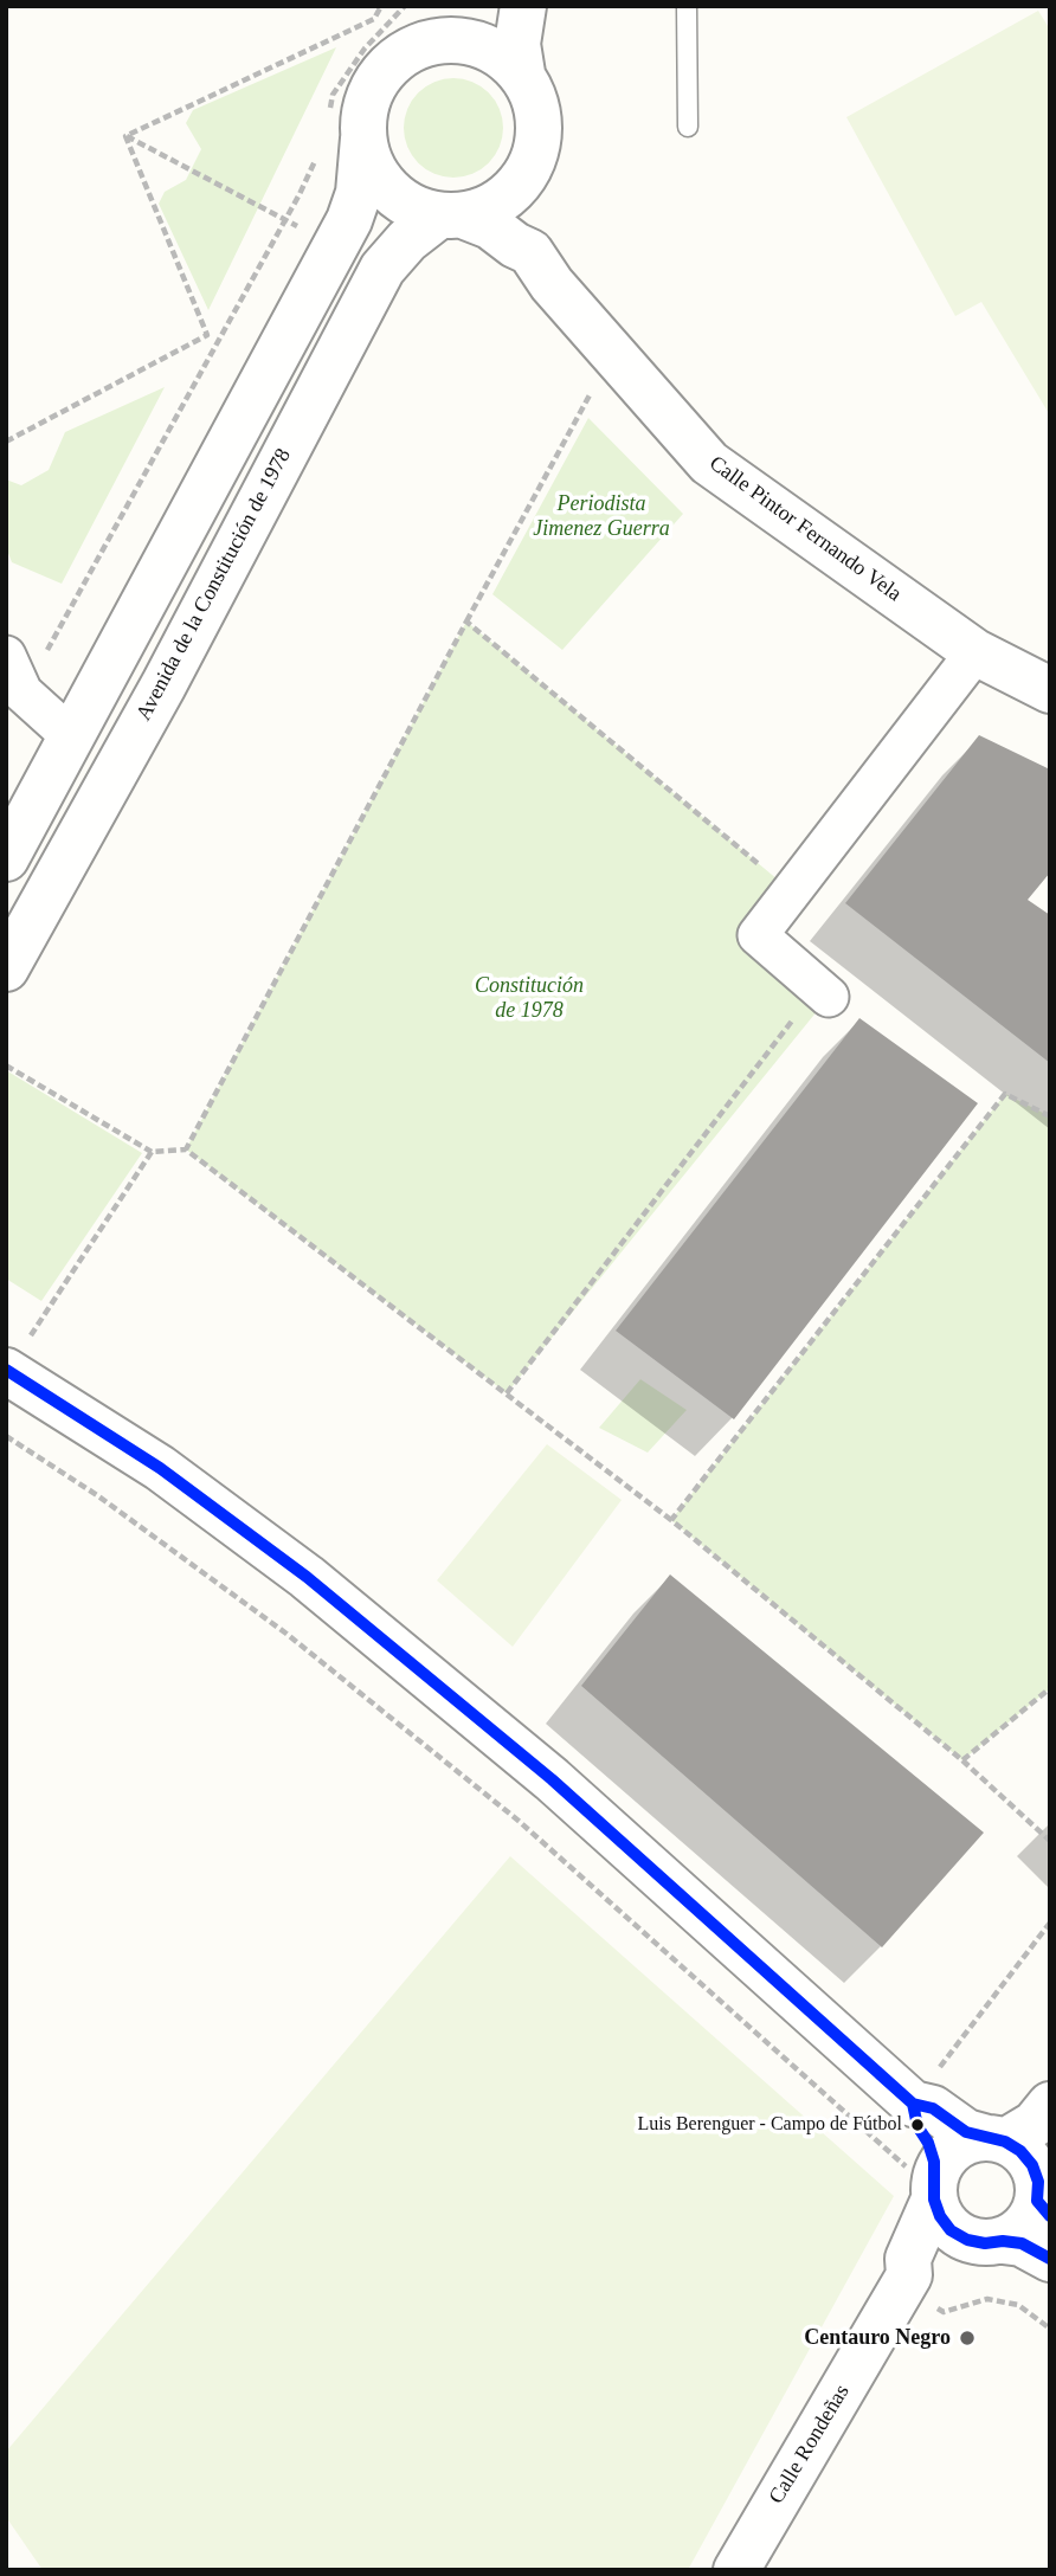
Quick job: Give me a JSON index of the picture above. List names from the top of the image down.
{
  "streets": {
    "street": ["Calle Pintor Fernando Vela", "Avenida de la Constitución de 1978", "Calle Rondeñas"]
  },
  "crossings": [
    ["Calle Pintor Fernando Vela", "Avenida de la Constitución de 1978"]
  ],
  "parks": ["Periodista Jimenez Guerra", "Constitución de 1978"],
  "places": ["Luis Berenguer - Campo de Fútbol", "Centauro Negro"]
}
